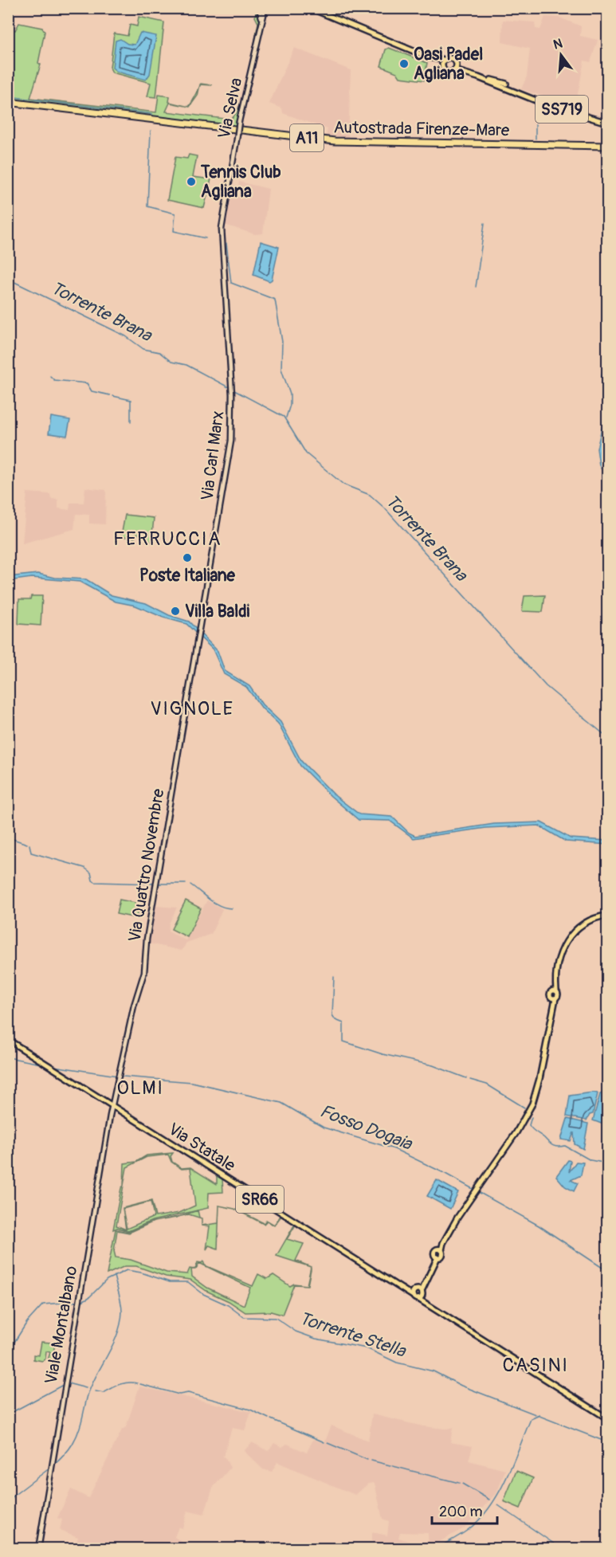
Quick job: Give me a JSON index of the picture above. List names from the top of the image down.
{
  "streets": {
    "highway": ["Autostrada Firenze-Mare", "A11"],
    "main road": [
      "Via Selva",
      "SS719",
      "Via Carl Marx",
      "Via Quattro Novembre",
      "Via Statale",
      "SR66",
      "Viale Montalbano"
    ]
  },
  "crossings": [
    ["Via Selva", "Via Carl Marx"],
    ["Via Carl Marx", "Via Quattro Novembre"],
    ["Via Quattro Novembre", "Via Statale"],
    ["Via Quattro Novembre", "Viale Montalbano"],
    ["Via Statale", "Viale Montalbano"]
  ],
  "districts": [
    "FERRUCCIA",
    "VIGNOLE",
    "OLMI",
    "CASINI"
  ],
  "water": ["Torrente Brana", "Fosso Dogaia", "Torrente Stella"],
  "places": [
    "Oasi Padel Agliana",
    "Tennis Club Agliana",
    "Poste Italiane",
    "Villa Baldi"
  ],
  "scale_bar": "200 m",
  "north": "top"
}
